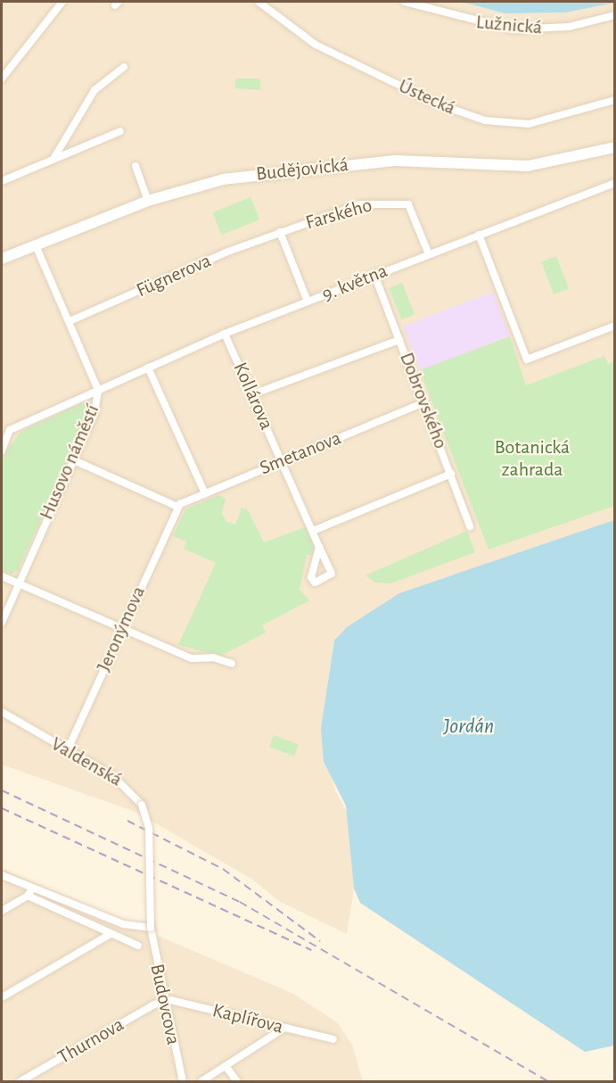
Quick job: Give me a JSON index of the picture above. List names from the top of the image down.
{
  "streets": {
    "main road": ["Budějovická"],
    "street": [
      "Lužnická",
      "Ústecká",
      "Farského",
      "Fügnerova",
      "9. května",
      "Kollárova",
      "Dobrovského",
      "Smetanova",
      "Husovo náměstí",
      "Jeronýmova",
      "Valdenská",
      "Budovcova",
      "Kaplířova",
      "Thurnova"
    ]
  },
  "crossings": [
    ["Farského", "Fügnerova"],
    ["Farského", "9. května"],
    ["9. května", "Kollárova"],
    ["9. května", "Dobrovského"],
    ["9. května", "Husovo náměstí"],
    ["Kollárova", "Smetanova"],
    ["Dobrovského", "Smetanova"],
    ["Smetanova", "Jeronýmova"],
    ["Jeronýmova", "Valdenská"],
    ["Valdenská", "Budovcova"],
    ["Budovcova", "Kaplířova"],
    ["Budovcova", "Thurnova"],
    ["Kaplířova", "Thurnova"]
  ],
  "water": ["Jordán"],
  "parks": ["Botanická zahrada"]
}
